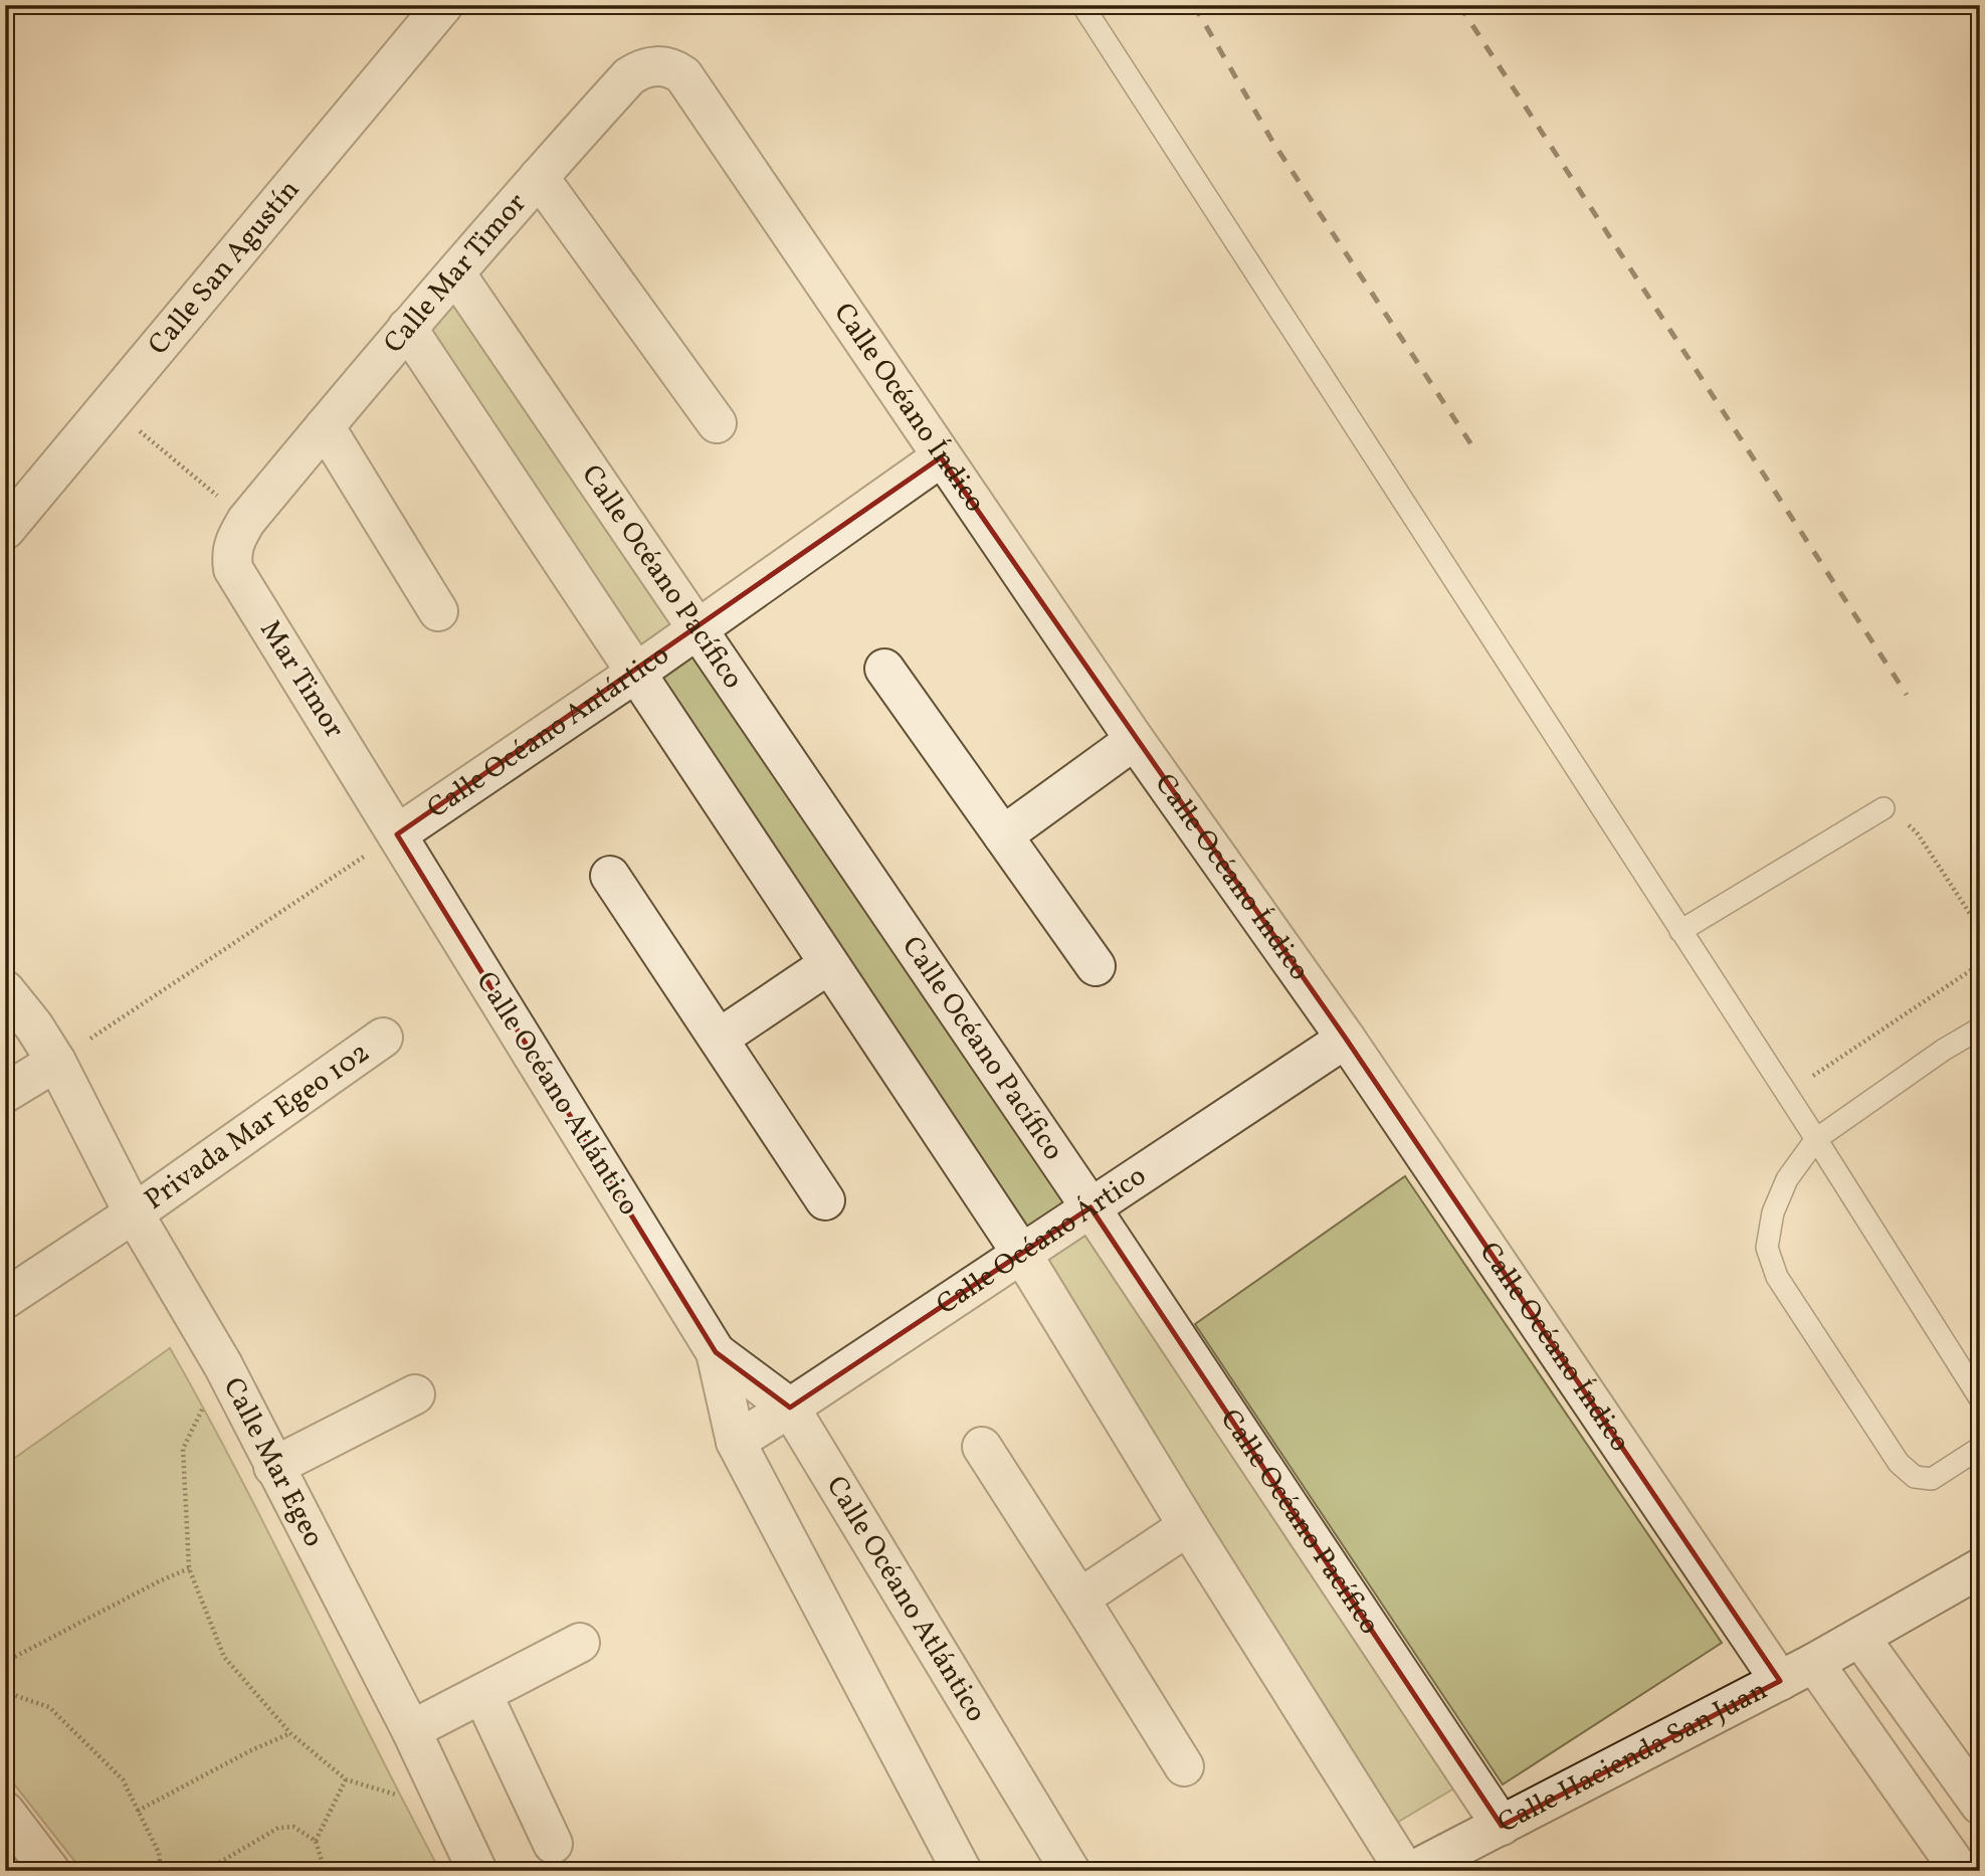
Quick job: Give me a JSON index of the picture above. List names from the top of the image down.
{
  "streets": {
    "street": [
      "Calle San Agustín",
      "Calle Mar Timor",
      "Calle Océano Índico",
      "Calle Océano Pacífico",
      "Mar Timor",
      "Calle Océano Antártico",
      "Calle Océano Atlántico",
      "Privada Mar Egeo 102",
      "Calle Océano Ártico",
      "Calle Mar Egeo",
      "Calle Hacienda San Juan"
    ]
  },
  "crossings": [
    ["Calle Mar Timor", "Calle Océano Índico"],
    ["Calle Mar Timor", "Calle Océano Pacífico"],
    ["Calle Mar Timor", "Mar Timor"],
    ["Calle Océano Índico", "Calle Océano Antártico"],
    ["Calle Océano Índico", "Calle Océano Ártico"],
    ["Calle Océano Índico", "Calle Hacienda San Juan"],
    ["Calle Océano Pacífico", "Calle Océano Antártico"],
    ["Calle Océano Pacífico", "Calle Océano Ártico"],
    ["Calle Océano Pacífico", "Calle Hacienda San Juan"],
    ["Mar Timor", "Calle Océano Antártico"],
    ["Mar Timor", "Calle Océano Atlántico"],
    ["Calle Océano Antártico", "Calle Océano Atlántico"],
    ["Calle Océano Atlántico", "Calle Océano Ártico"],
    ["Privada Mar Egeo 102", "Calle Mar Egeo"]
  ]
}
